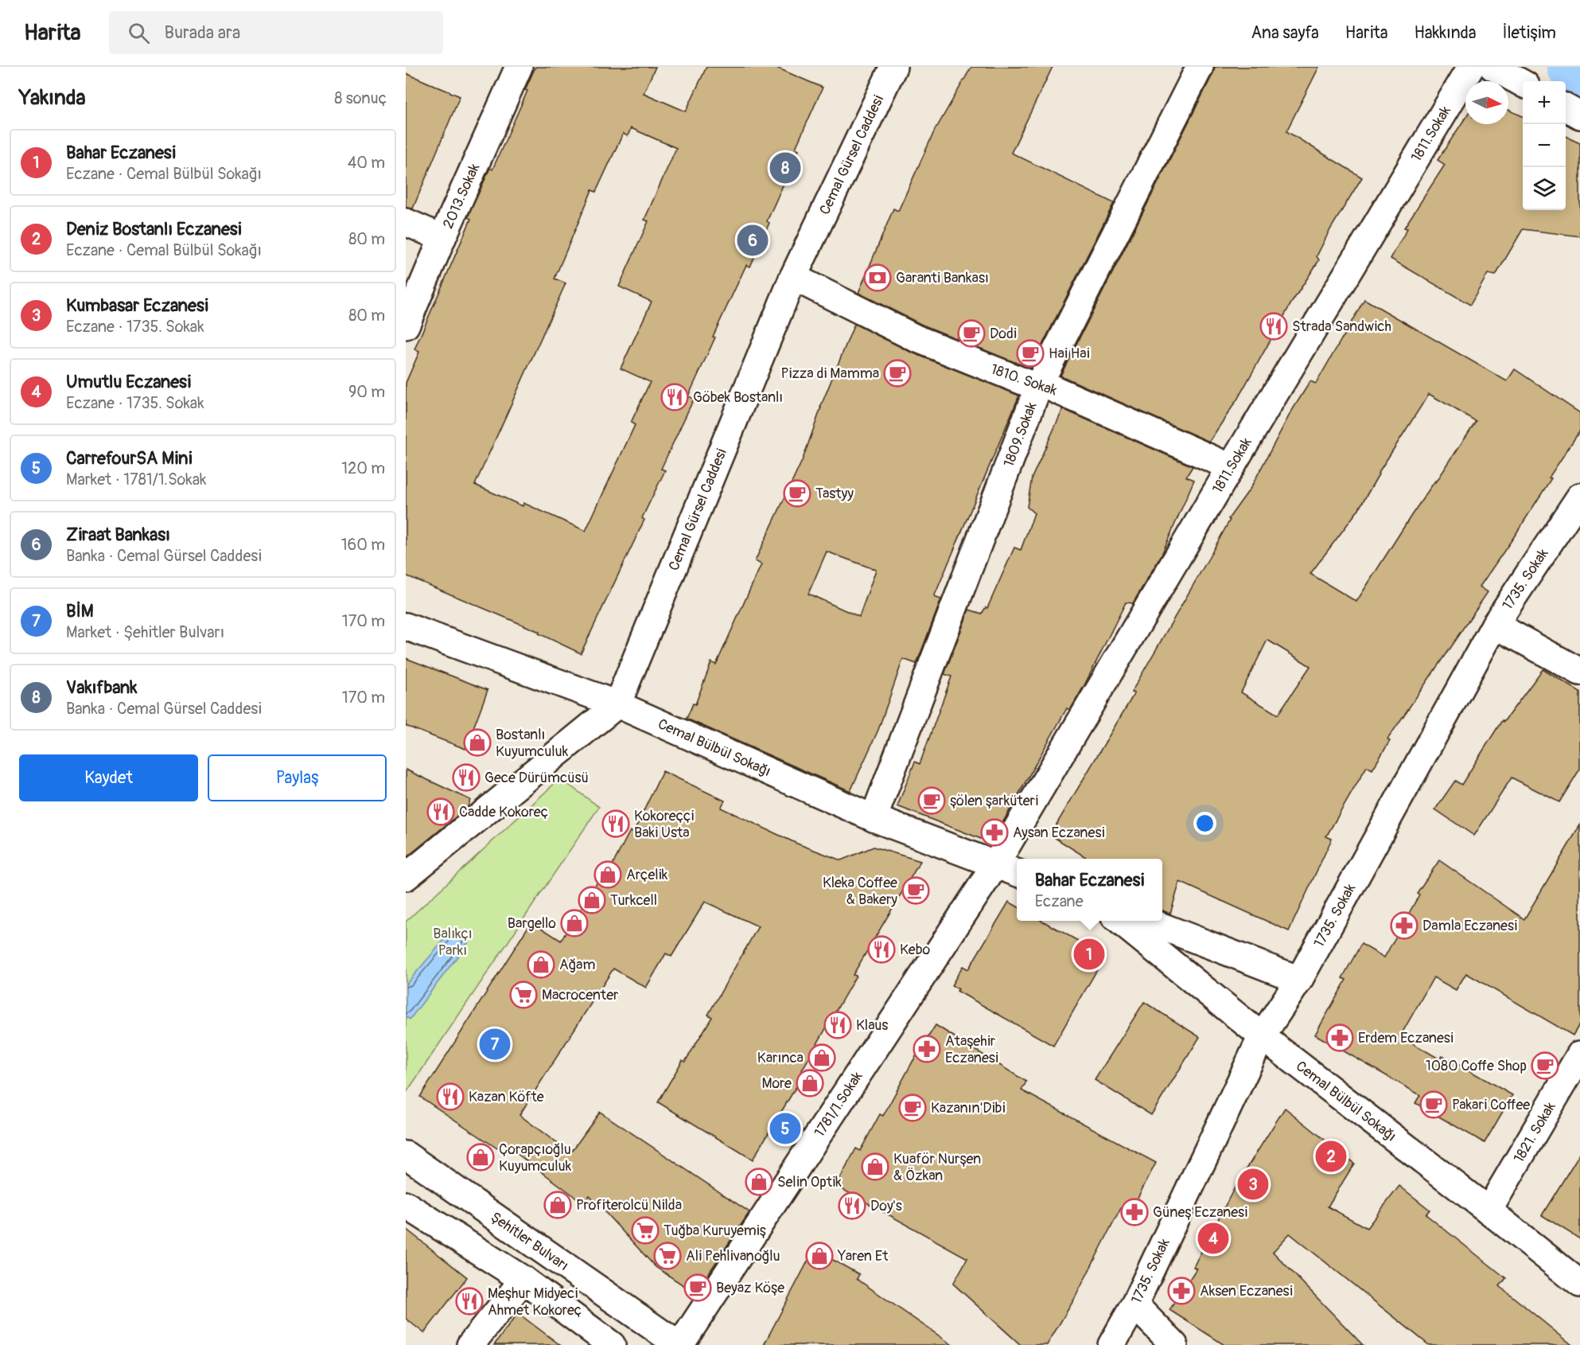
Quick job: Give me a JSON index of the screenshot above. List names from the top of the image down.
{
  "streets": {
    "street": [
      "1811.Sokak",
      "Cemal Gürsel Caddesi",
      "2013.Sokak",
      "1810. Sokak",
      "1809.Sokak",
      "1735. Sokak",
      "Cemal Bülbül Sokağı",
      "1781/1.Sokak",
      "1821. Sokak",
      "Şehitler Bulvarı"
    ]
  },
  "crossings": [
    ["1811.Sokak", "1810. Sokak"],
    ["1811.Sokak", "Cemal Bülbül Sokağı"],
    ["1811.Sokak", "1781/1.Sokak"],
    ["Cemal Gürsel Caddesi", "1810. Sokak"],
    ["Cemal Gürsel Caddesi", "Cemal Bülbül Sokağı"],
    ["1810. Sokak", "1809.Sokak"],
    ["1809.Sokak", "Cemal Bülbül Sokağı"],
    ["1735. Sokak", "Cemal Bülbül Sokağı"],
    ["Cemal Bülbül Sokağı", "1781/1.Sokak"],
    ["Cemal Bülbül Sokağı", "1821. Sokak"],
    ["1781/1.Sokak", "Şehitler Bulvarı"]
  ],
  "parks": ["Balıkçı Parkı"],
  "places": {
    "bank": ["Garanti Bankası"],
    "restaurant": [
      "Strada Sandwich",
      "Göbek Bostanlı",
      "Gece Dürümcüsü",
      "Cadde Kokoreç",
      "Kokoreççi Baki Usta",
      "Kebo",
      "Klaus",
      "Kazan Köfte",
      "Doy's",
      "Meşhur Midyeci Ahmet Kokoreç"
    ],
    "cafe": [
      "Dodi",
      "Hai Hai",
      "Pizza di Mamma",
      "Tastyy",
      "şölen şarküteri",
      "Kleka Coffee & Bakery",
      "1080 Coffe Shop",
      "Pakari Coffee",
      "Kazanın'Dibi",
      "Beyaz Köşe"
    ],
    "shop": [
      "Bostanlı Kuyumculuk",
      "Arçelik",
      "Turkcell",
      "Bargello",
      "Ağam",
      "Karınca",
      "More",
      "Çorapçıoğlu Kuyumculuk",
      "Kuaför Nurşen & Özkan",
      "Selin Optik",
      "Profiterolcü Nilda",
      "Yaren Et"
    ],
    "pharmacy": [
      "Aysan Eczanesi",
      "Damla Eczanesi",
      "Erdem Eczanesi",
      "Ataşehir Eczanesi",
      "Güneş Eczanesi",
      "Aksen Eczanesi"
    ],
    "supermarket": ["Macrocenter", "Tuğba Kuruyemiş", "Ali Pehlivanoğlu"]
  },
  "north": "right",
  "page": {
    "header": "Harita",
    "search": "Burada ara",
    "nav": [
      "Ana sayfa",
      "Harita",
      "Hakkında",
      "İletişim"
    ],
    "heading": ["Yakında", "8 sonuç"],
    "map_buttons": ["+", "−"],
    "list": [
      {
        "mark": "1",
        "name": "Bahar Eczanesi",
        "note": "Eczane · Cemal Bülbül Sokağı",
        "value": "40 m"
      },
      {
        "mark": "2",
        "name": "Deniz Bostanlı Eczanesi",
        "note": "Eczane · Cemal Bülbül Sokağı",
        "value": "80 m"
      },
      {
        "mark": "3",
        "name": "Kumbasar Eczanesi",
        "note": "Eczane · 1735. Sokak",
        "value": "80 m"
      },
      {
        "mark": "4",
        "name": "Umutlu Eczanesi",
        "note": "Eczane · 1735. Sokak",
        "value": "90 m"
      },
      {
        "mark": "5",
        "name": "CarrefourSA Mini",
        "note": "Market · 1781/1.Sokak",
        "value": "120 m"
      },
      {
        "mark": "6",
        "name": "Ziraat Bankası",
        "note": "Banka · Cemal Gürsel Caddesi",
        "value": "160 m"
      },
      {
        "mark": "7",
        "name": "BİM",
        "note": "Market · Şehitler Bulvarı",
        "value": "170 m"
      },
      {
        "mark": "8",
        "name": "Vakıfbank",
        "note": "Banka · Cemal Gürsel Caddesi",
        "value": "170 m"
      }
    ],
    "pins": [
      "8",
      "6",
      "1",
      "7",
      "5",
      "2",
      "3",
      "4"
    ],
    "buttons": ["Kaydet", "Paylaş"],
    "popup": ["Bahar Eczanesi", "Eczane"]
  }
}
